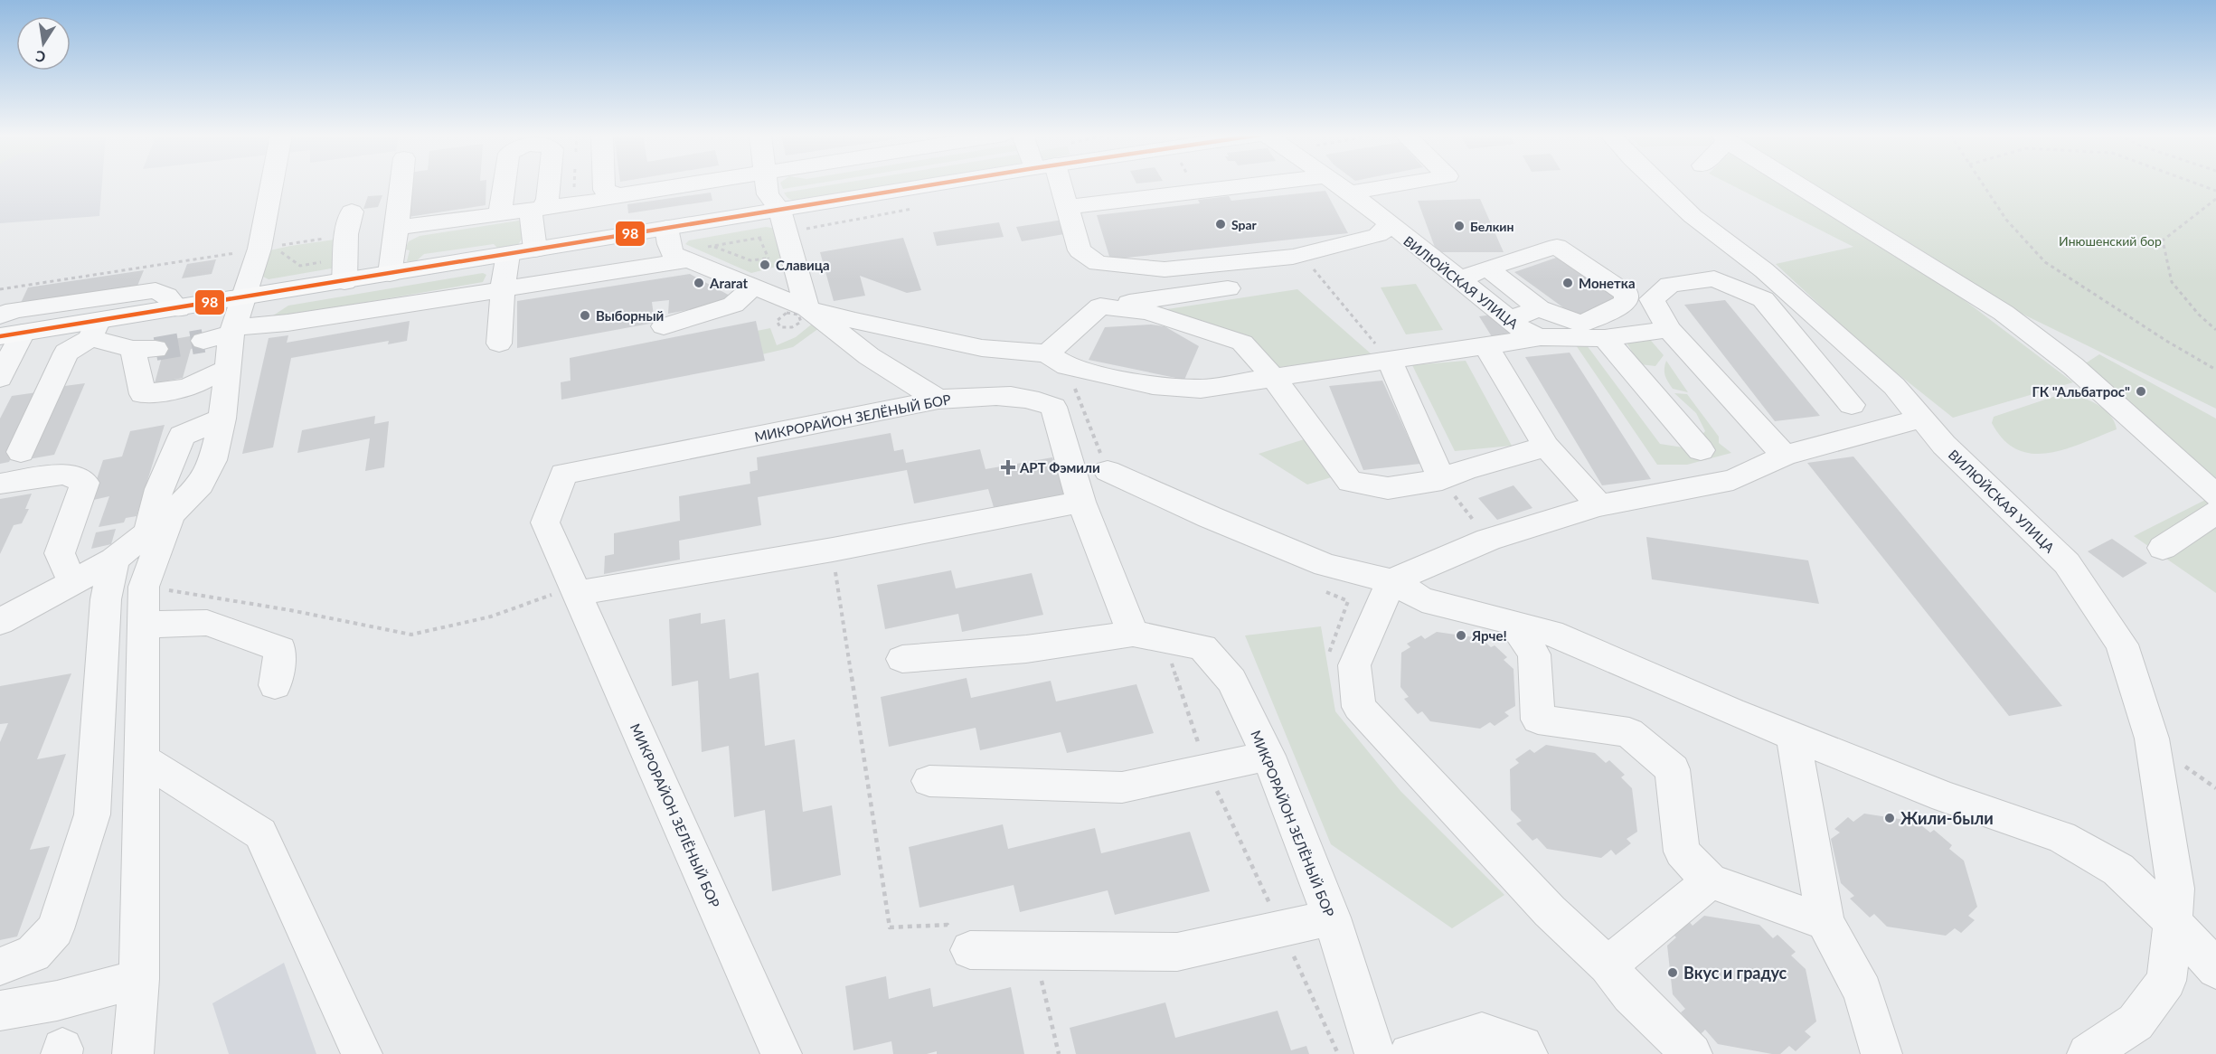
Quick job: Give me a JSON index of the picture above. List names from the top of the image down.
{
  "streets": {
    "street": ["ВИЛЮЙСКАЯ УЛИЦА", "МИКРОРАЙОН ЗЕЛЁНЫЙ БОР"]
  },
  "parks": ["Инюшенский бор"],
  "places": {
    "other": [
      "Spar",
      "Белкин",
      "Славица",
      "Ararat",
      "Монетка",
      "Выборный",
      "ГК \"Альбатрос\"",
      "Ярче!",
      "Жили-были",
      "Вкус и градус"
    ],
    "health": ["АРТ Фэмили"]
  },
  "lines": ["transit line 98"],
  "north": "bottom"
}
